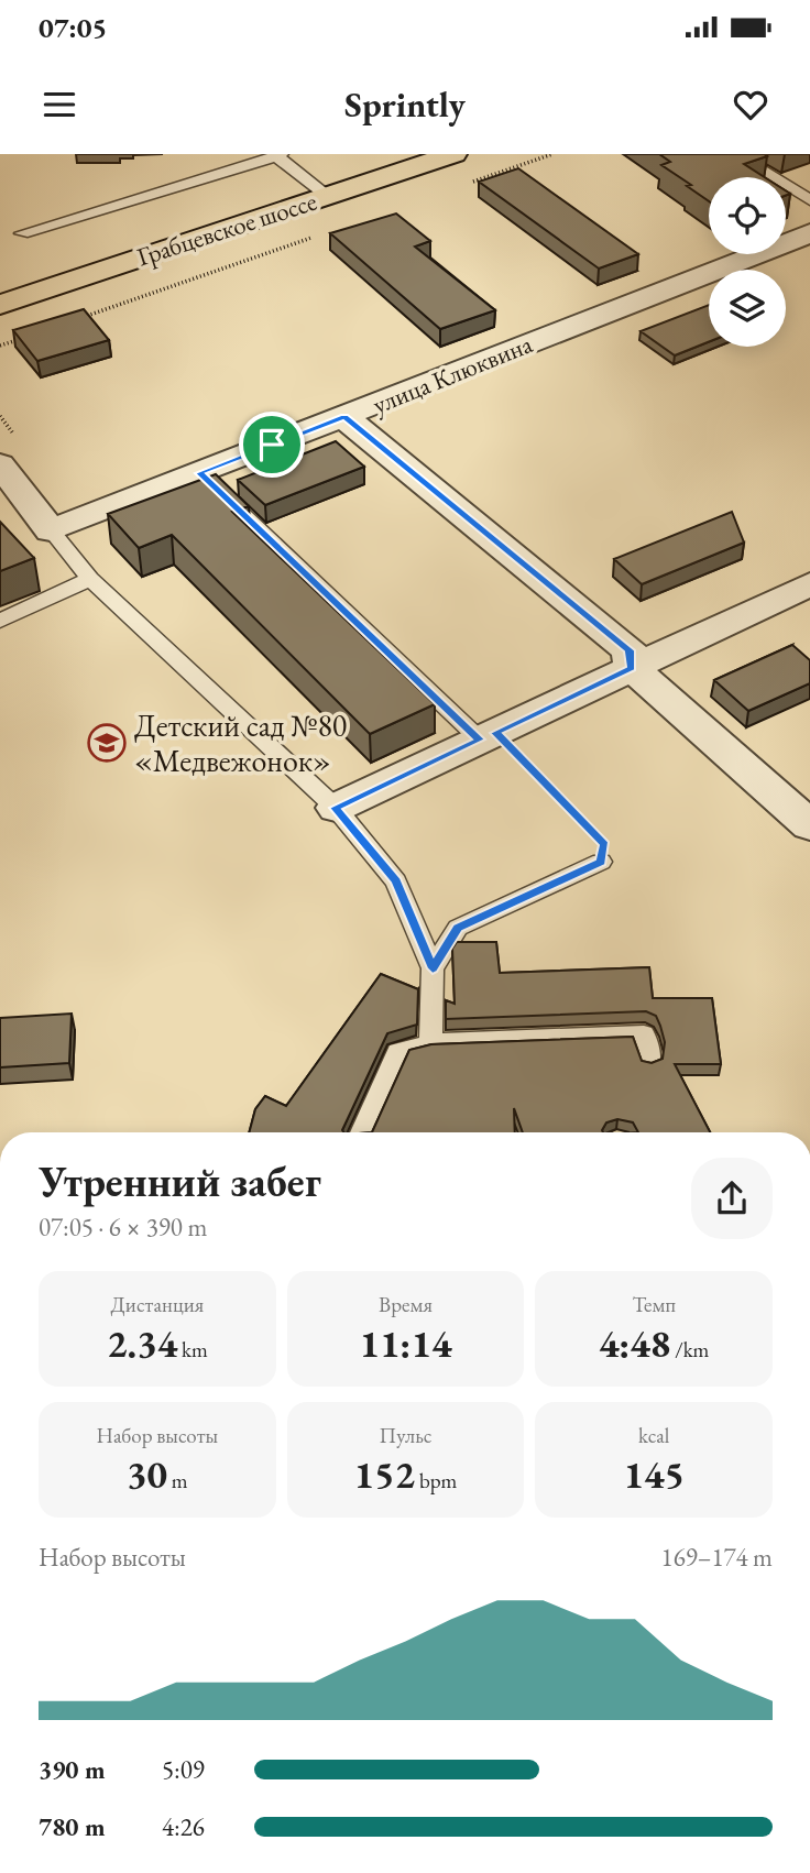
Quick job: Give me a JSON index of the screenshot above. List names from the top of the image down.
{
  "streets": {
    "main road": ["Грабцевское шоссе"],
    "street": ["улица Клюквина"]
  },
  "places": {
    "school or university": ["Детский сад №80 «Медвежонок»"]
  },
  "page": {
    "status": "07:05",
    "header": "Sprintly",
    "heading": ["Утренний забег", "07:05 · 6 × 390 m"],
    "stats": [
      ["Дистанция", "2.34 km"],
      ["Время", "11:14"],
      ["Темп", "4:48 /km"],
      ["Набор высоты", "30 m"],
      ["Пульс", "152 bpm"],
      ["kcal", "145"]
    ],
    "chart": ["Набор высоты", "169–174 m"],
    "list": [
      {
        "name": "390 m",
        "note": "5:09"
      },
      {
        "name": "780 m",
        "note": "4:26"
      }
    ]
  }
}
